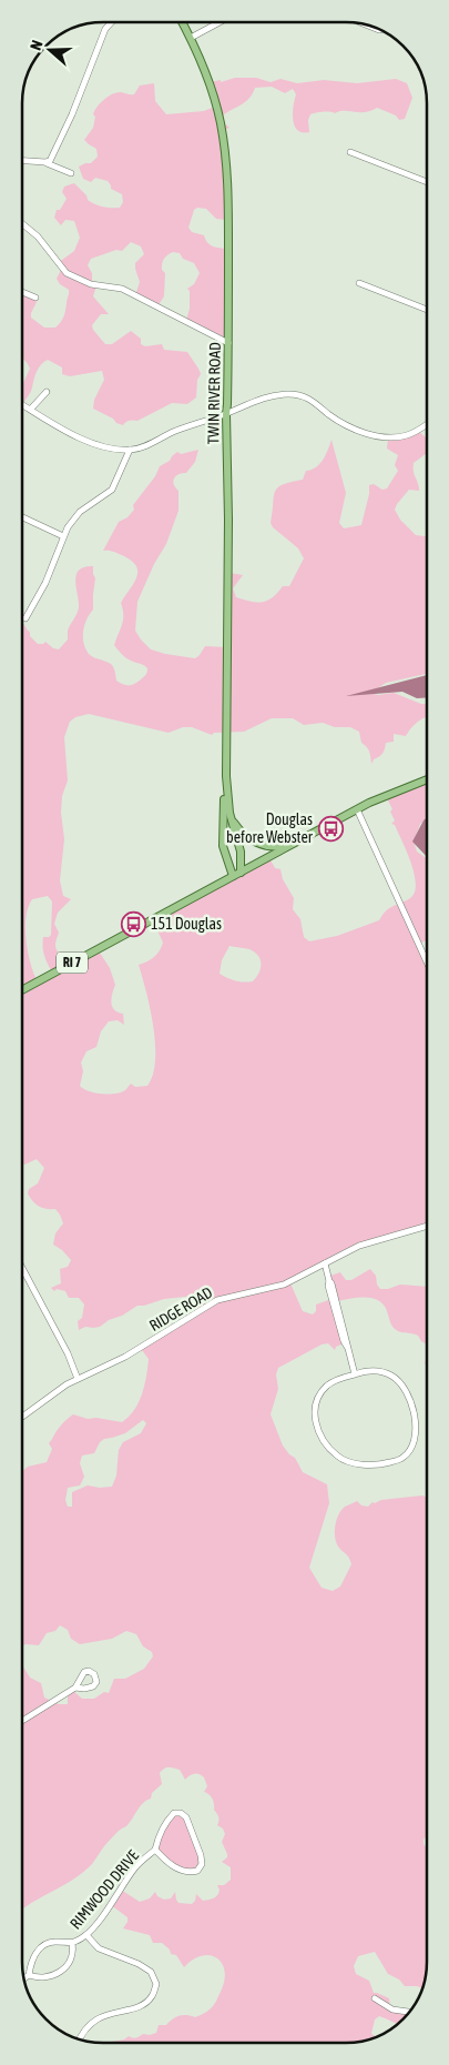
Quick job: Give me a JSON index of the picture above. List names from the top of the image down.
{
  "streets": {
    "main road": ["TWIN RIVER ROAD", "RI 7"],
    "street": ["RIDGE ROAD", "RIMWOOD DRIVE"]
  },
  "crossings": [
    ["TWIN RIVER ROAD", "RI 7"]
  ],
  "places": {
    "bus stop": ["Douglas before Webster", "151 Douglas"]
  },
  "north": "left"
}
